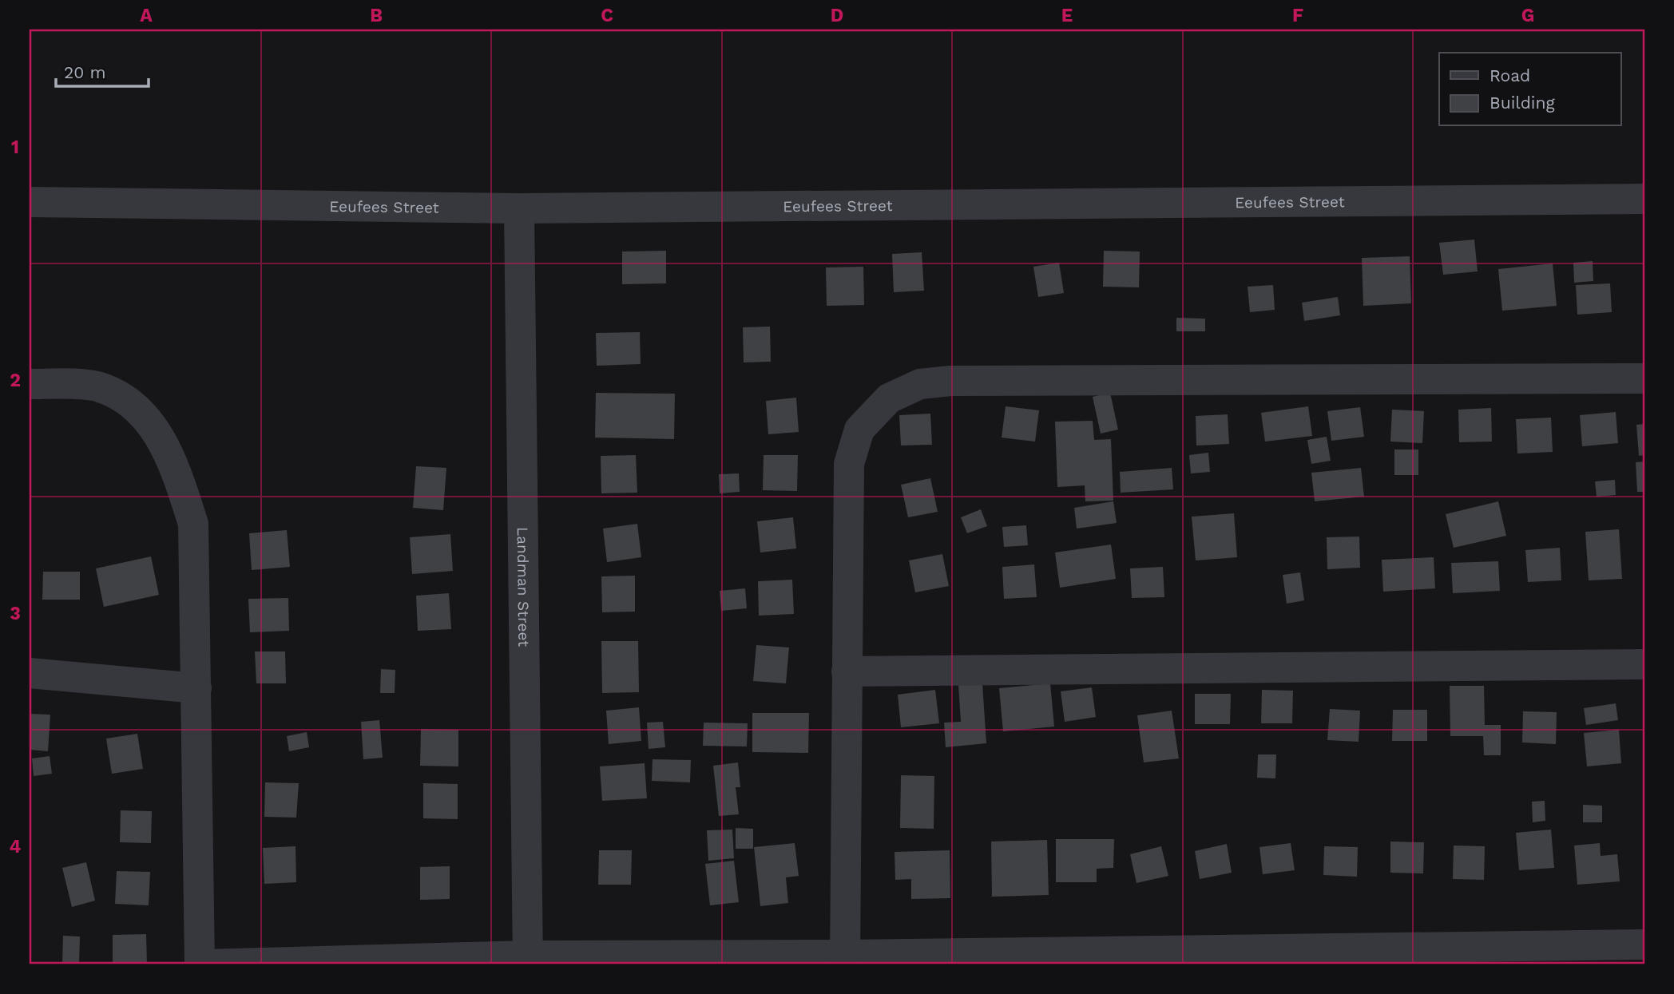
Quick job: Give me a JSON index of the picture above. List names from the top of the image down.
{
  "streets": {
    "street": ["Eeufees Street", "Landman Street"]
  },
  "crossings": [
    ["Eeufees Street", "Landman Street"]
  ],
  "legend": ["Road", "Building"],
  "scale_bar": "20 m",
  "grid": {
    "columns": [
      "A",
      "B",
      "C",
      "D",
      "E",
      "F",
      "G"
    ],
    "rows": [
      "1",
      "2",
      "3",
      "4"
    ]
  }
}
